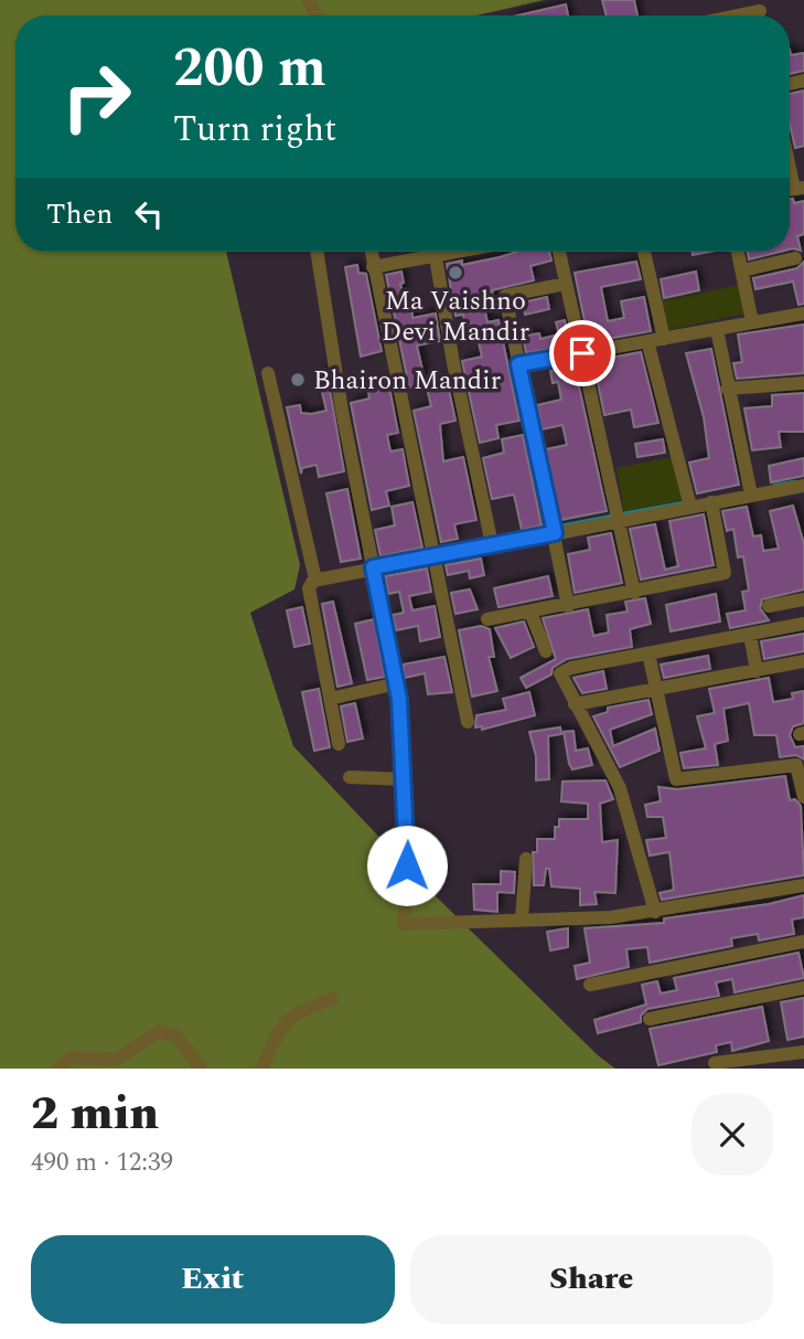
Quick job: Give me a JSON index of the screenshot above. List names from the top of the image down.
{
  "places": ["Ma Vaishno Devi Mandir", "Bhairon Mandir"],
  "page": {
    "turn": ["200 m", "Turn right"],
    "then": "Then",
    "heading": ["2 min", "490 m · 12:39"],
    "buttons": ["Exit", "Share"]
  }
}
